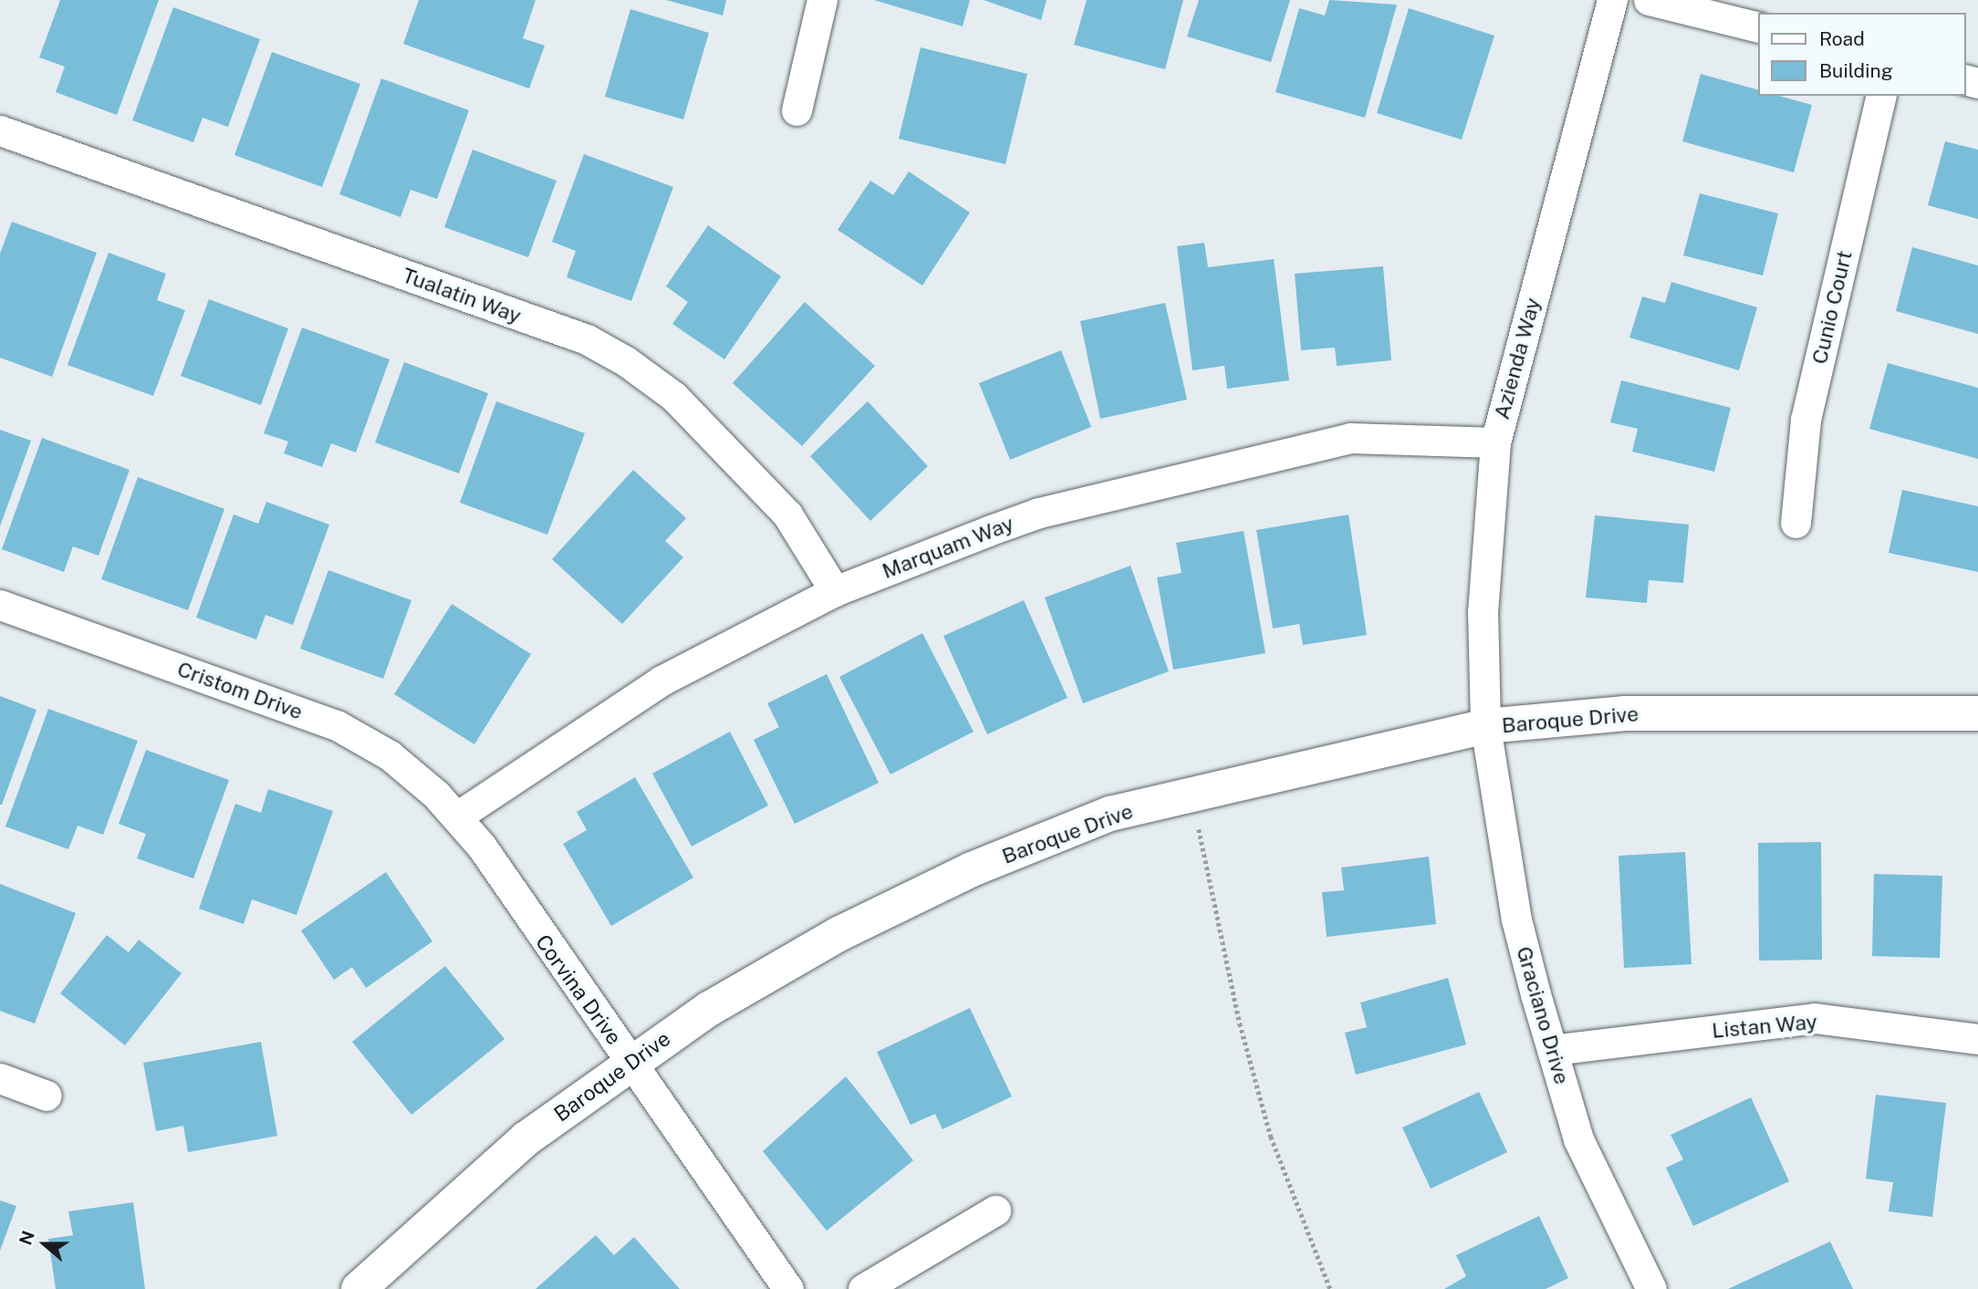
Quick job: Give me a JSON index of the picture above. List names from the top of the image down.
{
  "streets": {
    "street": [
      "Tualatin Way",
      "Cunio Court",
      "Azienda Way",
      "Marquam Way",
      "Cristom Drive",
      "Baroque Drive",
      "Corvina Drive",
      "Graciano Drive",
      "Listan Way"
    ]
  },
  "crossings": [
    ["Tualatin Way", "Marquam Way"],
    ["Azienda Way", "Marquam Way"],
    ["Azienda Way", "Baroque Drive"],
    ["Azienda Way", "Graciano Drive"],
    ["Marquam Way", "Cristom Drive"],
    ["Marquam Way", "Corvina Drive"],
    ["Cristom Drive", "Corvina Drive"],
    ["Baroque Drive", "Corvina Drive"],
    ["Baroque Drive", "Graciano Drive"],
    ["Graciano Drive", "Listan Way"]
  ],
  "legend": ["Road", "Building"],
  "north": "left"
}
